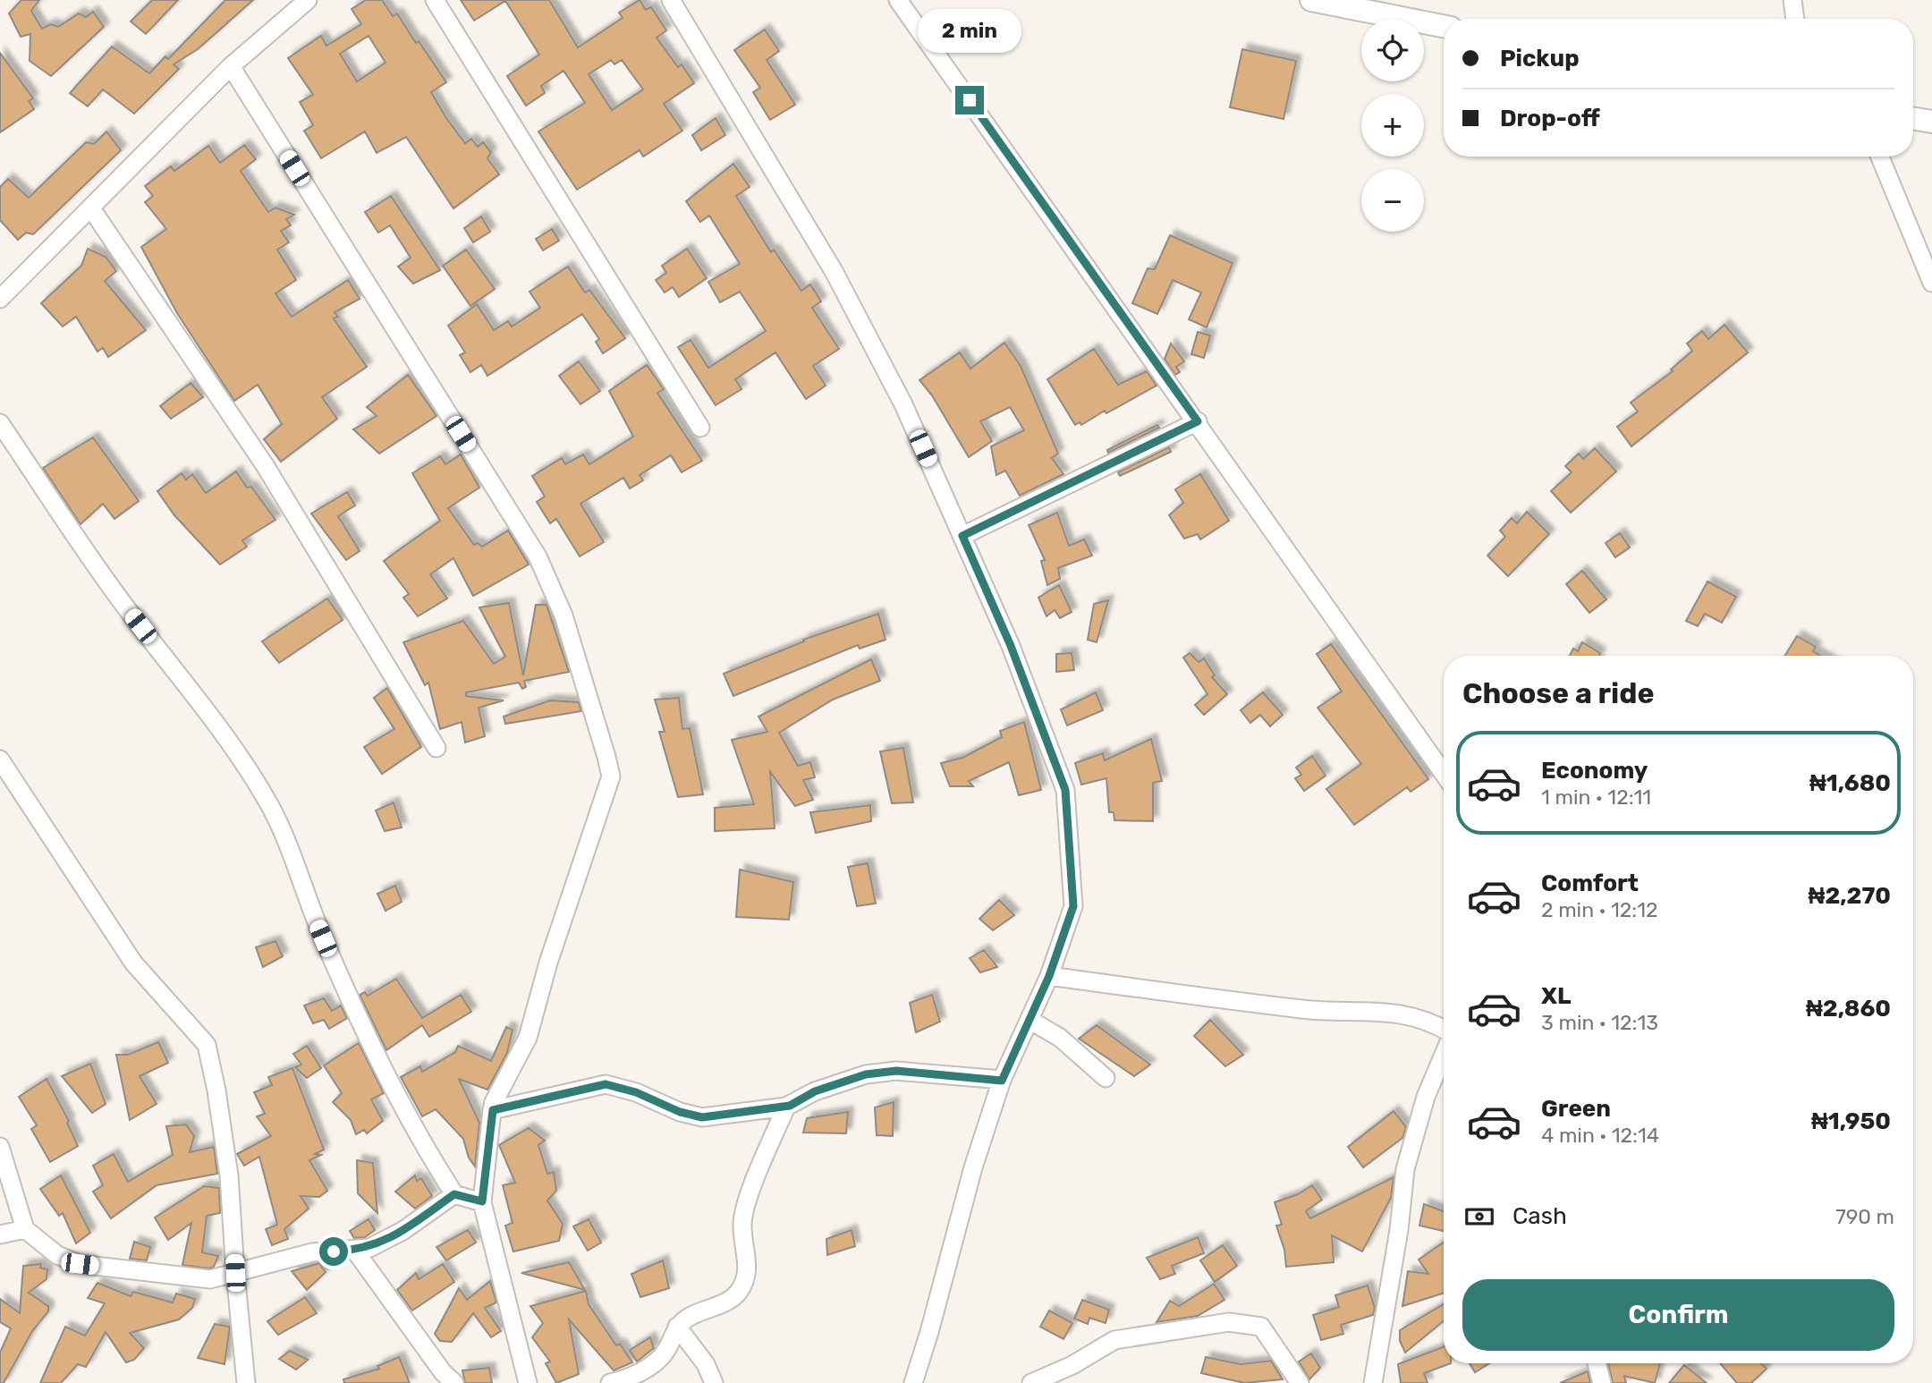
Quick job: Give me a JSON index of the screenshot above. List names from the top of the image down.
{
  "page": {
    "bubble": "2 min",
    "map_buttons": ["+", "−"],
    "banner": ["Pickup", "Drop-off"],
    "heading": "Choose a ride",
    "list": [
      {
        "name": "Economy",
        "note": "1 min · 12:11",
        "value": "₦1,680"
      },
      {
        "name": "Comfort",
        "note": "2 min · 12:12",
        "value": "₦2,270"
      },
      {
        "name": "XL",
        "note": "3 min · 12:13",
        "value": "₦2,860"
      },
      {
        "name": "Green",
        "note": "4 min · 12:14",
        "value": "₦1,950"
      }
    ],
    "pay": ["Cash", "790 m"],
    "buttons": "Confirm"
  }
}
